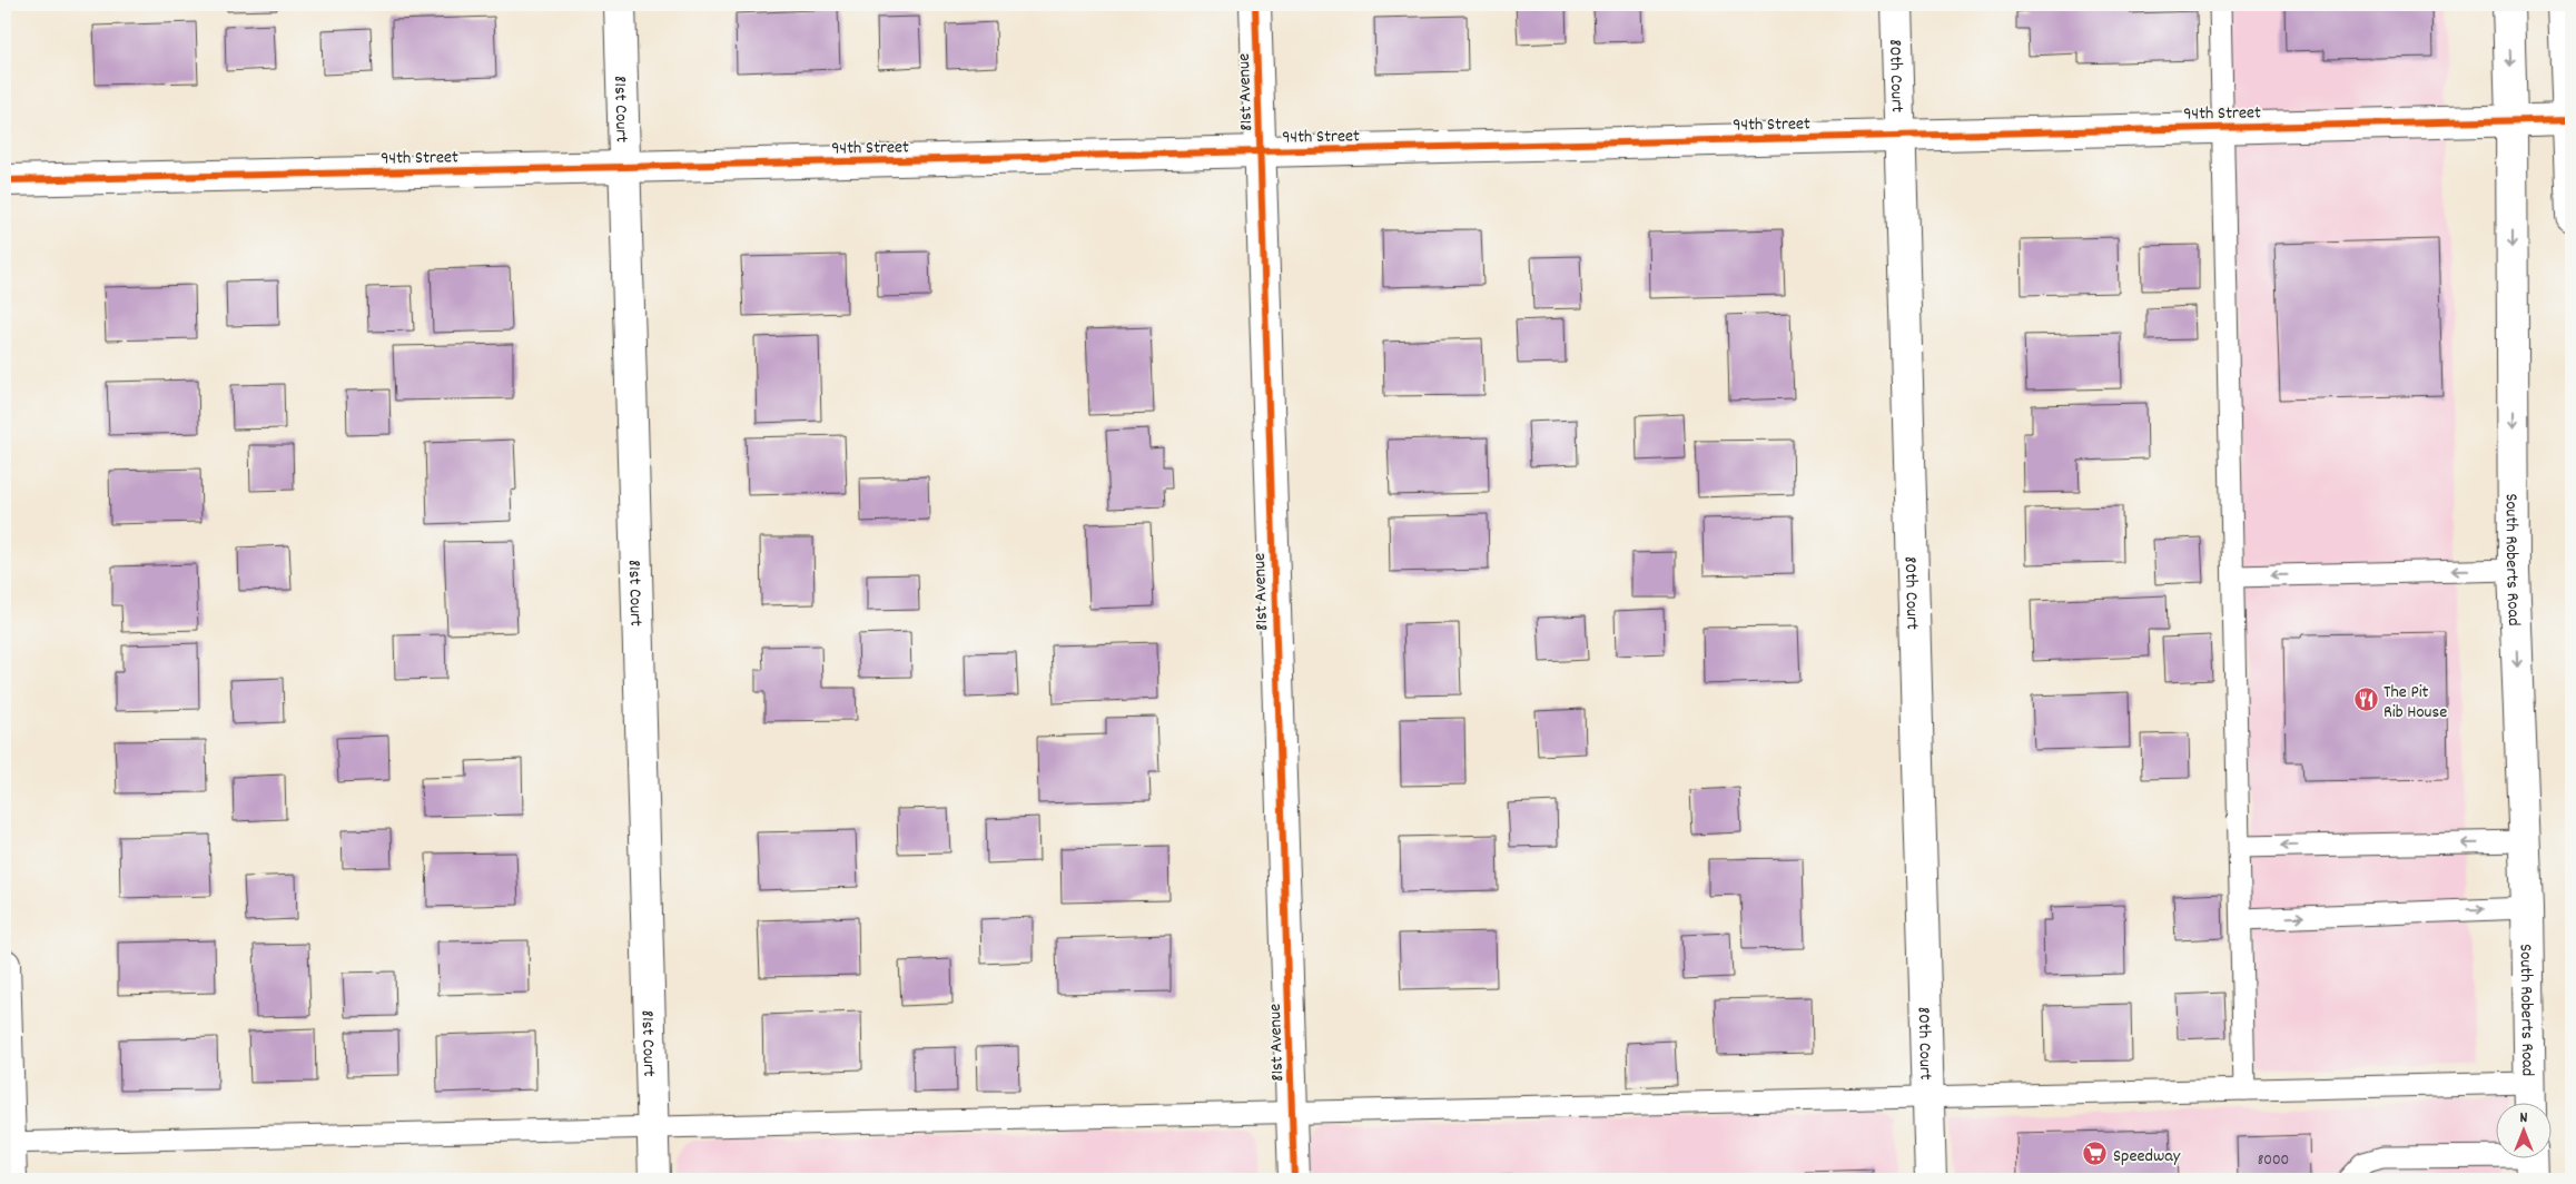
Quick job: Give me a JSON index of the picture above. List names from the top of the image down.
{
  "streets": {
    "street": [
      "80th Court",
      "81st Avenue",
      "81st Court",
      "94th Street",
      "South Roberts Road"
    ]
  },
  "crossings": [
    ["80th Court", "94th Street"],
    ["81st Avenue", "94th Street"],
    ["81st Court", "94th Street"],
    ["94th Street", "South Roberts Road"]
  ],
  "one_way": ["South Roberts Road"],
  "places": {
    "restaurant": ["The Pit Rib House"],
    "supermarket": ["Speedway"]
  },
  "house_numbers": ["8000"],
  "north": "top"
}
